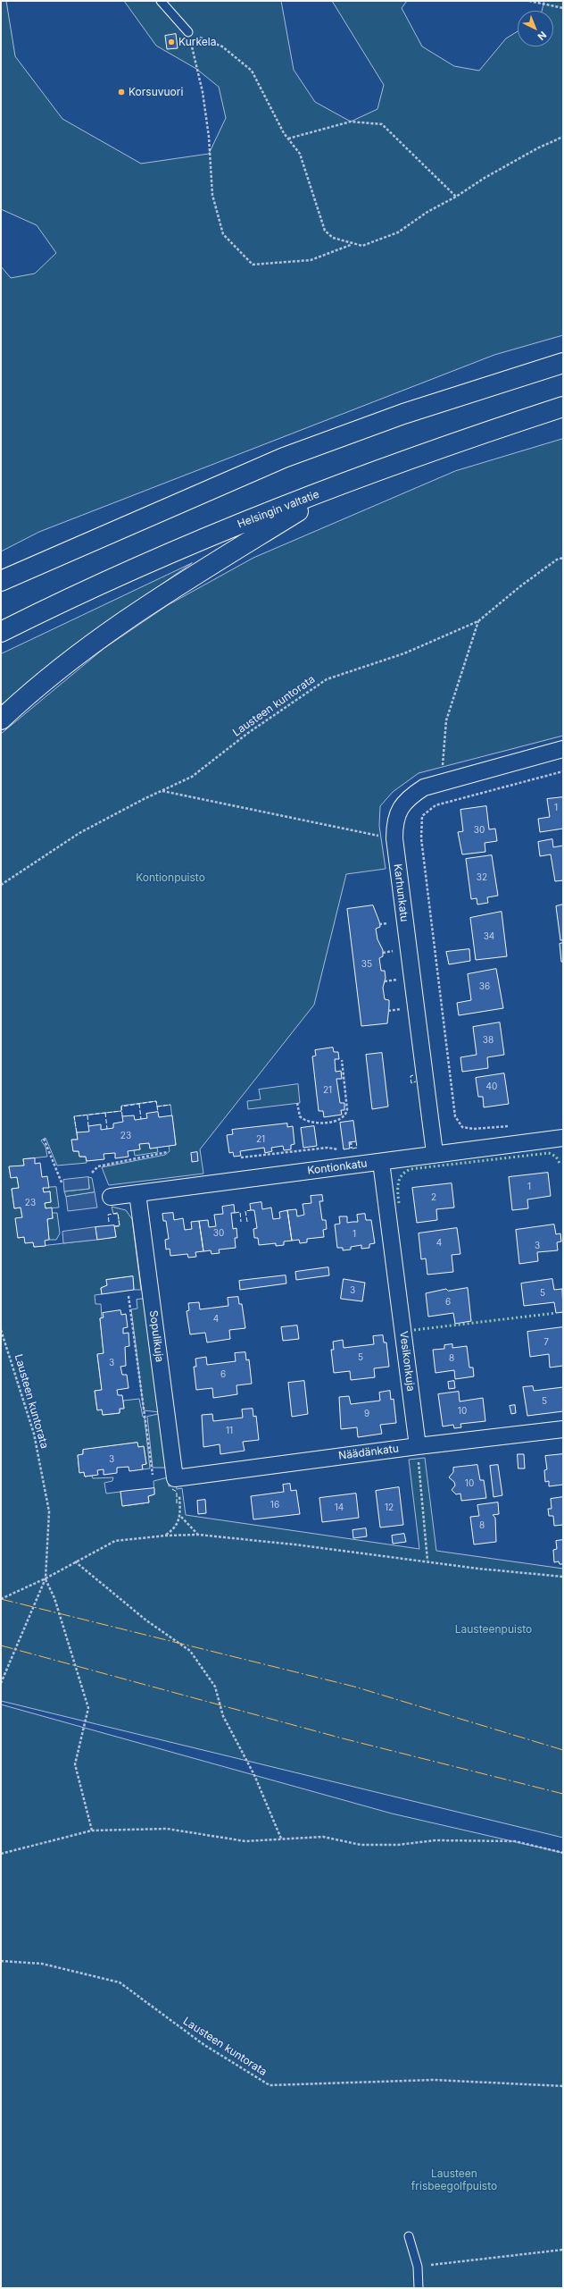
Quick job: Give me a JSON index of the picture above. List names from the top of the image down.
{
  "streets": {
    "highway": ["Helsingin valtatie"],
    "street": [
      "Karhunkatu",
      "Kontionkatu",
      "Sopulikuja",
      "Vesikonkuja",
      "Näädänkatu"
    ],
    "path": ["Lausteen kuntorata"]
  },
  "crossings": [
    ["Karhunkatu", "Kontionkatu"],
    ["Kontionkatu", "Sopulikuja"],
    ["Kontionkatu", "Vesikonkuja"],
    ["Sopulikuja", "Näädänkatu"],
    ["Vesikonkuja", "Näädänkatu"]
  ],
  "parks": ["Kontionpuisto", "Lausteenpuisto", "Lausteen frisbeegolfpuisto"],
  "places": ["Kurkela", "Korsuvuori"],
  "house_numbers": [
    "1",
    "30",
    "32",
    "34",
    "35",
    "36",
    "38",
    "40",
    "21",
    "23",
    "21",
    "1",
    "2",
    "23",
    "30",
    "1",
    "4",
    "3",
    "3",
    "5",
    "6",
    "4",
    "7",
    "5",
    "8",
    "3",
    "6",
    "5",
    "10",
    "9",
    "11",
    "3",
    "10",
    "16",
    "14",
    "12",
    "8"
  ],
  "north": "bottom right"
}
